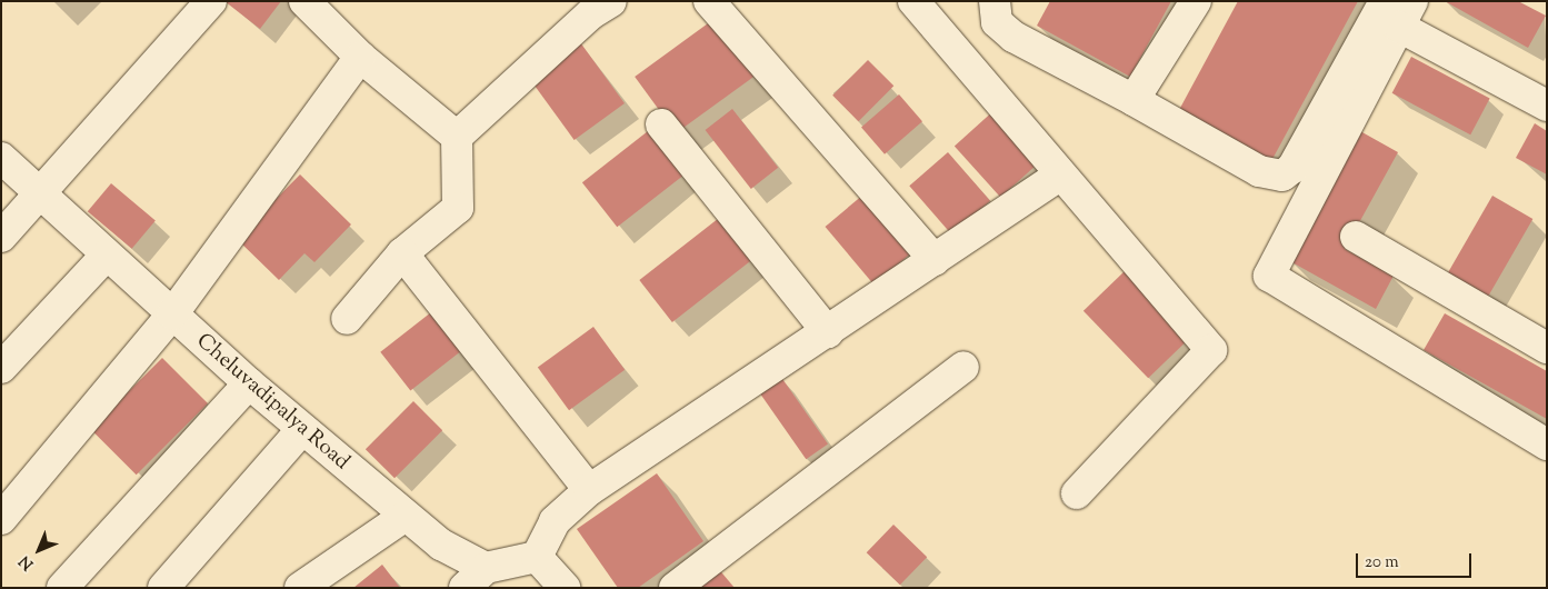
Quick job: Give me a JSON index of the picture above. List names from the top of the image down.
{
  "streets": {
    "street": ["Cheluvadipalya Road"]
  },
  "scale_bar": "20 m",
  "north": "bottom left"
}
